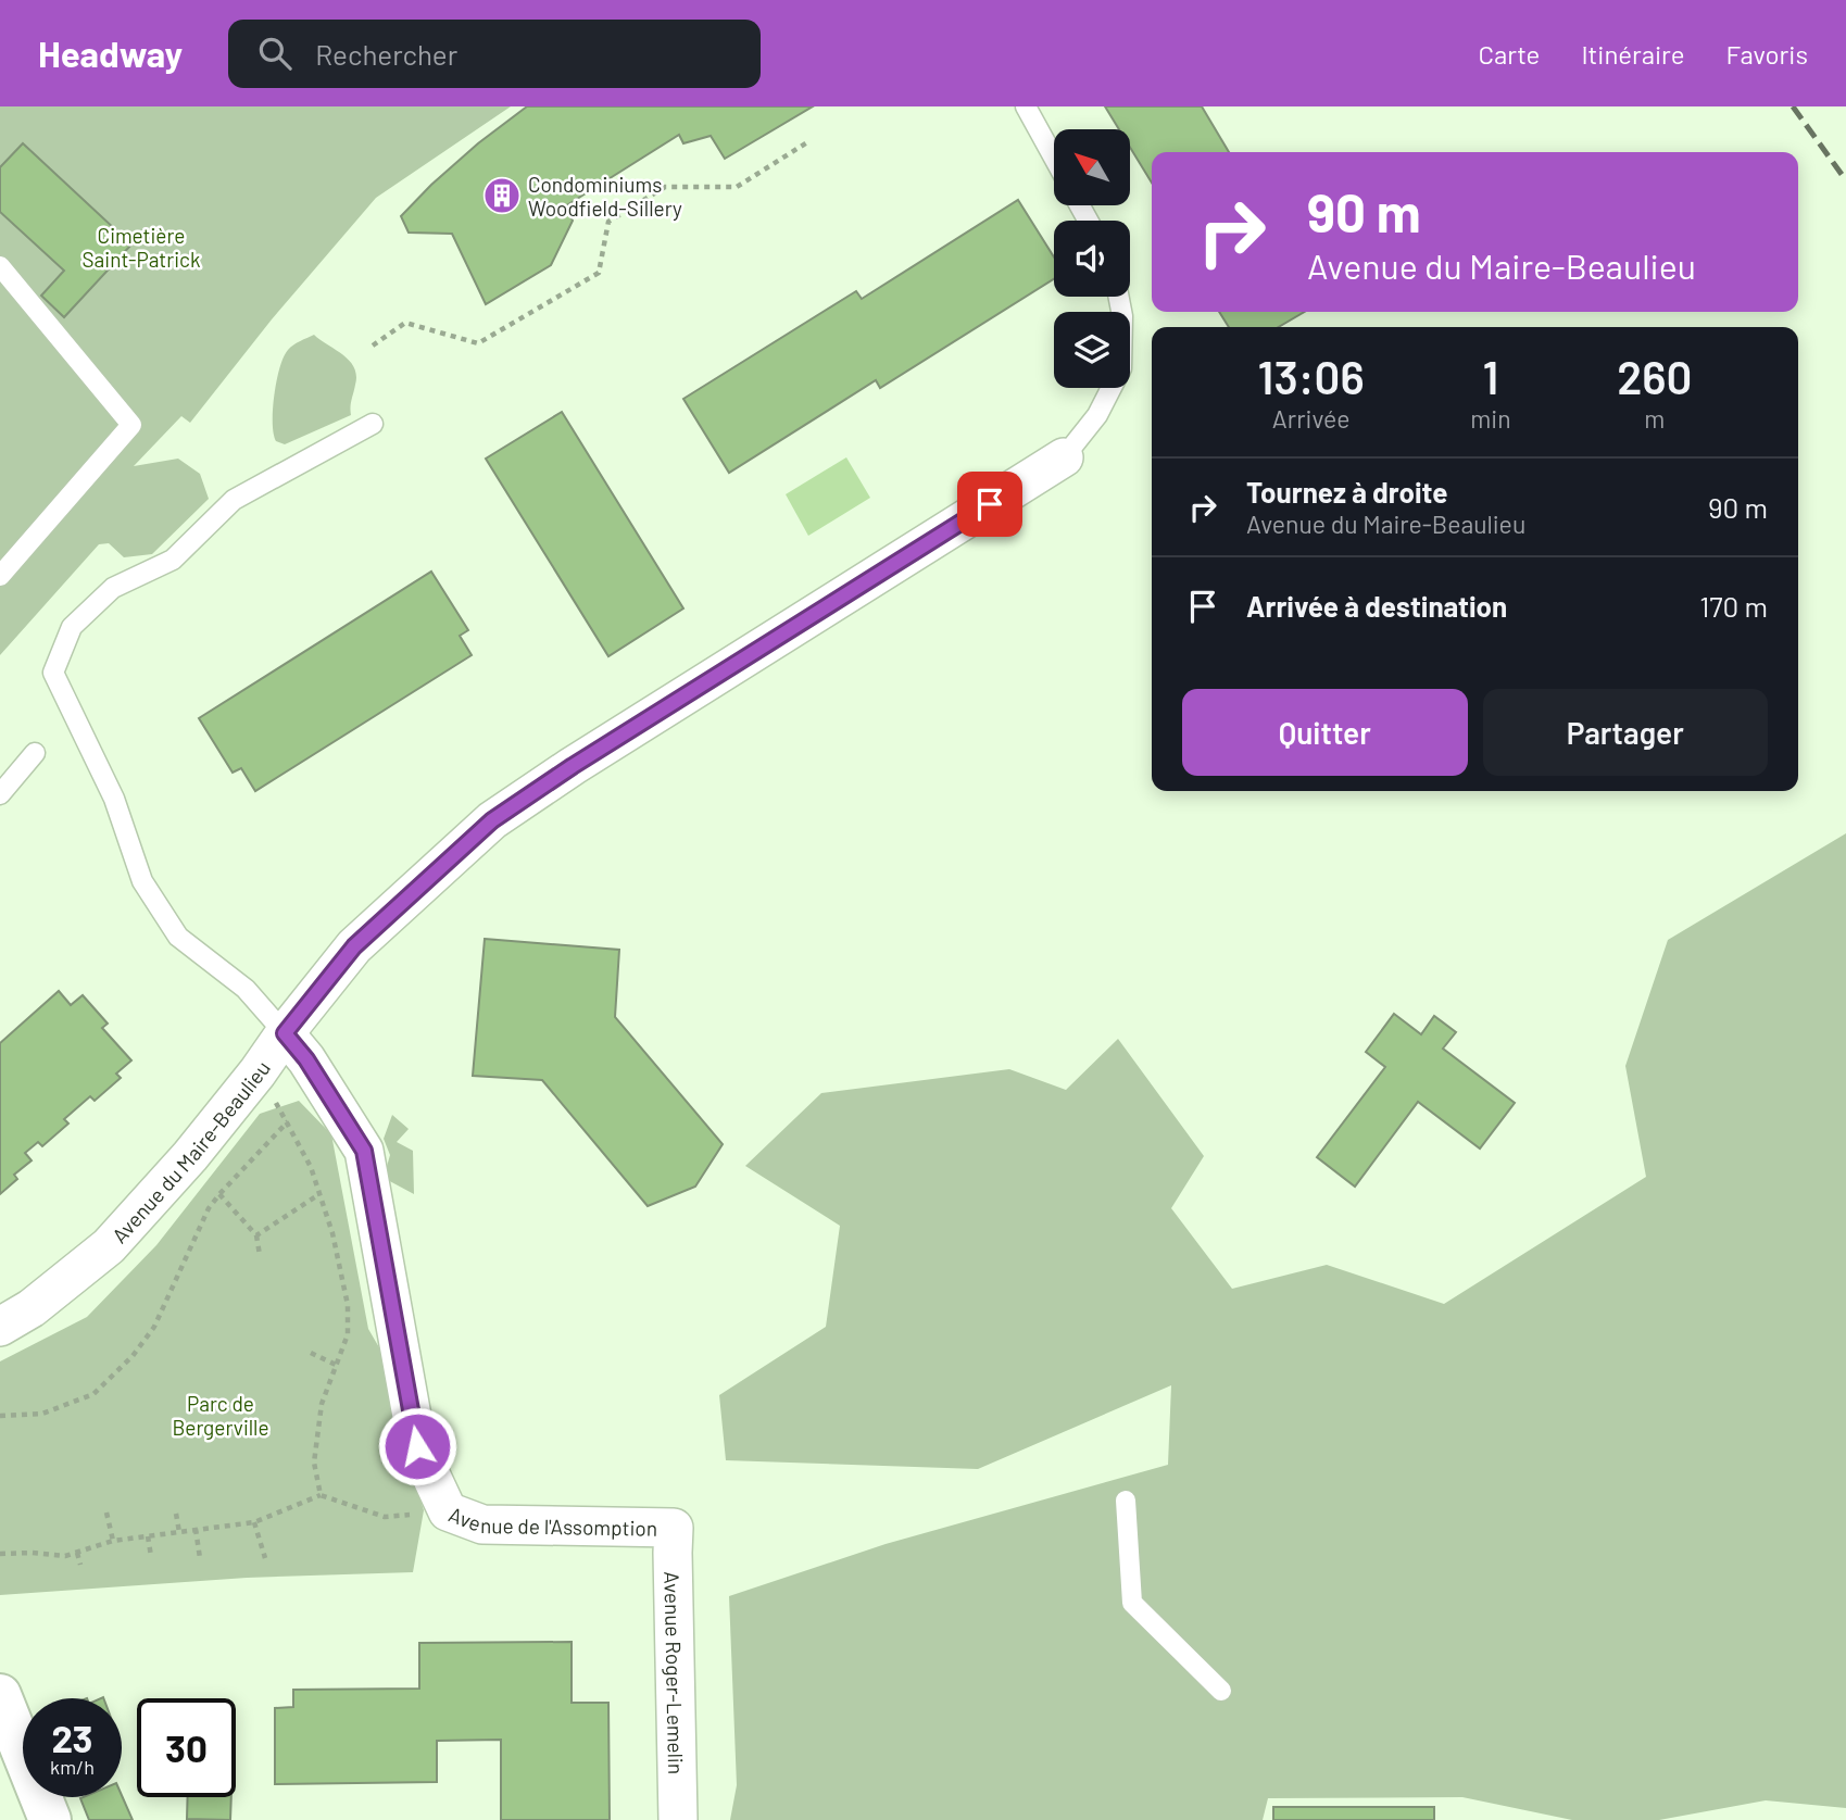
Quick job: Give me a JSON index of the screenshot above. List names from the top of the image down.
{
  "streets": {
    "street": ["Avenue du Maire-Beaulieu", "Avenue de l'Assomption", "Avenue Roger-Lemelin"]
  },
  "crossings": [
    ["Avenue du Maire-Beaulieu", "Avenue de l'Assomption"],
    ["Avenue de l'Assomption", "Avenue Roger-Lemelin"]
  ],
  "parks": ["Cimetière Saint-Patrick", "Parc de Bergerville"],
  "places": {
    "building": ["Condominiums Woodfield-Sillery"]
  },
  "north": "top left",
  "page": {
    "header": "Headway",
    "search": "Rechercher",
    "nav": ["Carte", "Itinéraire", "Favoris"],
    "turn": ["90 m", "Avenue du Maire-Beaulieu"],
    "eta": [
      "13:06",
      "Arrivée",
      "1",
      "min",
      "260",
      "m"
    ],
    "list": [
      {
        "name": "Tournez à droite",
        "note": "Avenue du Maire-Beaulieu",
        "value": "90 m"
      },
      {
        "name": "Arrivée à destination",
        "value": "170 m"
      }
    ],
    "buttons": ["Quitter", "Partager"],
    "speed": "23 km/h",
    "limit": "30"
  }
}
